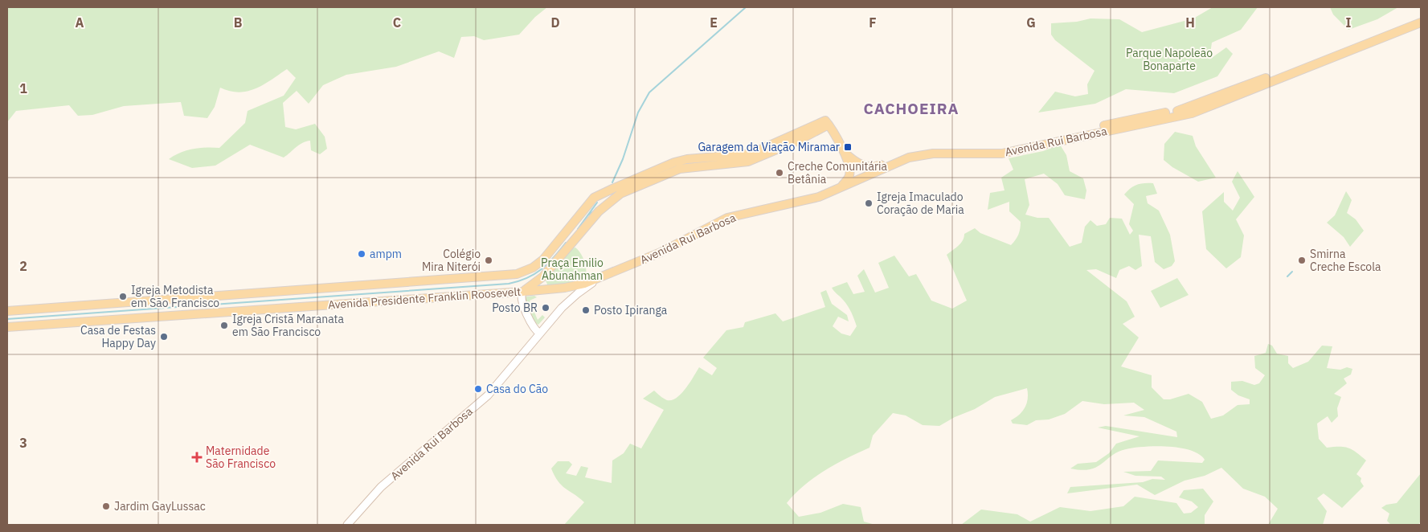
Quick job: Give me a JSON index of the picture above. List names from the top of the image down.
{
  "streets": {
    "main road": ["Avenida Rui Barbosa", "Avenida Presidente Franklin Roosevelt"]
  },
  "crossings": [
    ["Avenida Rui Barbosa", "Avenida Presidente Franklin Roosevelt"]
  ],
  "districts": ["CACHOEIRA"],
  "parks": ["Parque Napoleão Bonaparte", "Praça Emilio Abunahman"],
  "places": {
    "transit": ["Garagem da Viação Miramar"],
    "other": [
      "Creche Comunitária Betânia",
      "Igreja Imaculado Coração de Maria",
      "ampm",
      "Colégio Mira Niterói",
      "Smirna Creche Escola",
      "Igreja Metodista em São Francisco",
      "Posto BR",
      "Posto Ipiranga",
      "Igreja Cristã Maranata em São Francisco",
      "Casa de Festas Happy Day",
      "Casa do Cão",
      "Jardim GayLussac"
    ],
    "health": ["Maternidade São Francisco"]
  },
  "grid": {
    "columns": [
      "A",
      "B",
      "C",
      "D",
      "E",
      "F",
      "G",
      "H",
      "I"
    ],
    "rows": ["1", "2", "3"]
  }
}
